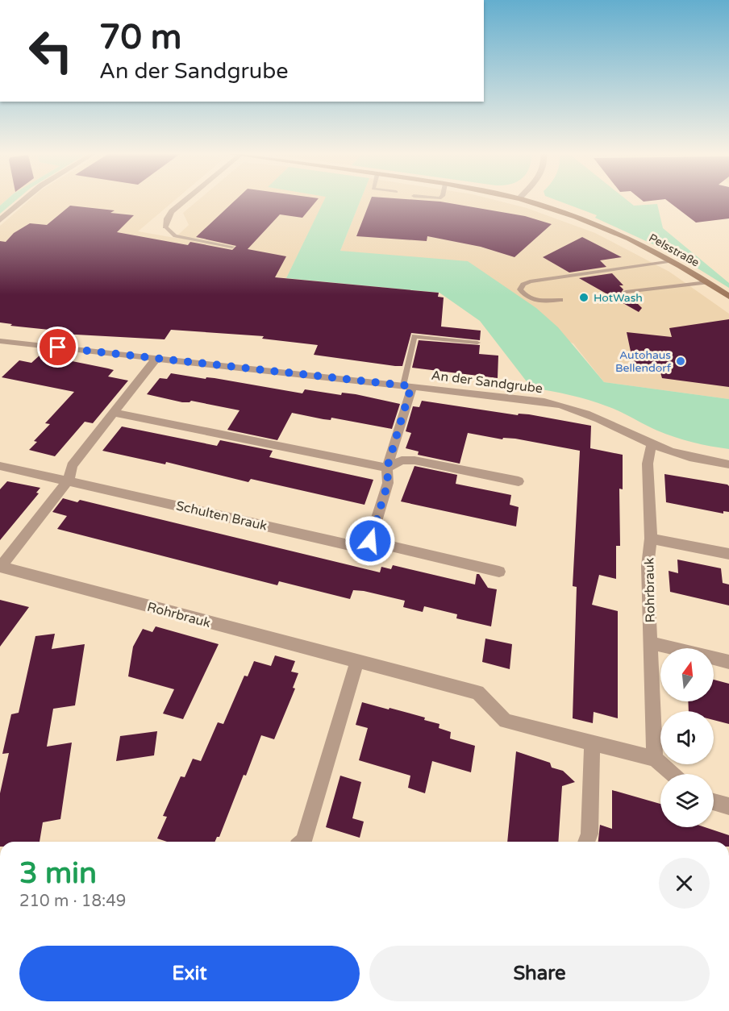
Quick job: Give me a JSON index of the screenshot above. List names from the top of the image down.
{
  "streets": {
    "main road": ["Pelsstraße"],
    "street": ["An der Sandgrube", "Schulten Brauk", "Rohrbrauk"]
  },
  "crossings": [
    ["An der Sandgrube", "Rohrbrauk"],
    ["Schulten Brauk", "Rohrbrauk"]
  ],
  "places": ["HotWash", "Autohaus Bellendorf"],
  "north": "top",
  "page": {
    "turn": ["70 m", "An der Sandgrube"],
    "heading": ["3 min", "210 m · 18:49"],
    "buttons": ["Exit", "Share"]
  }
}
